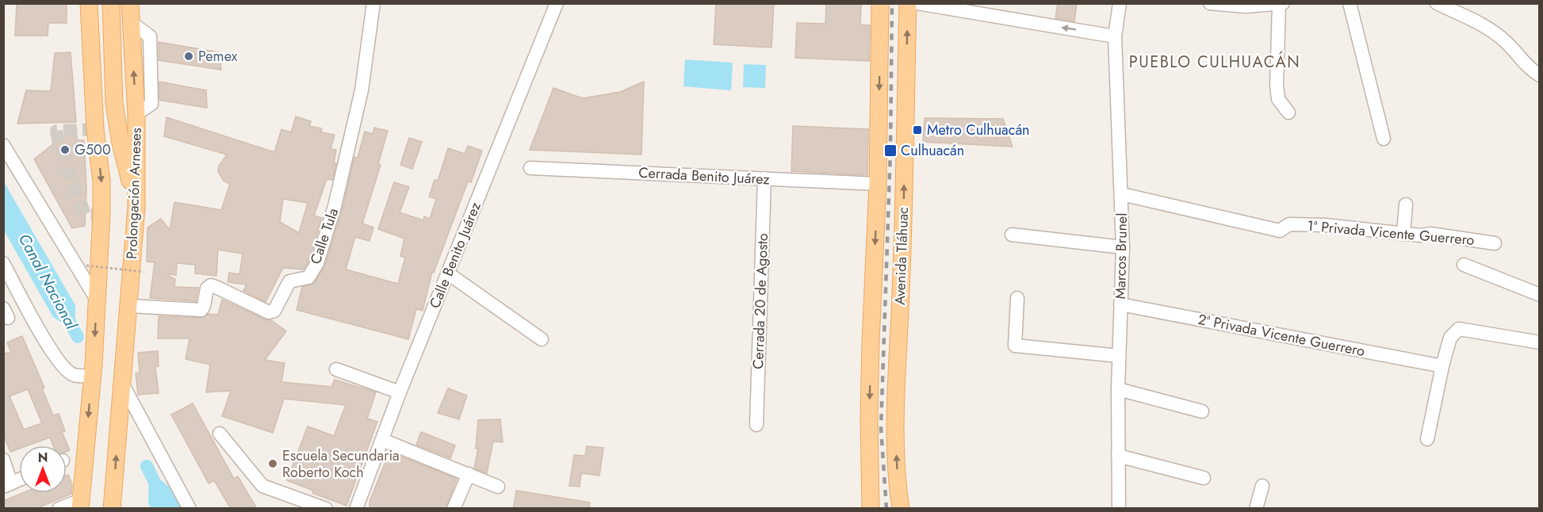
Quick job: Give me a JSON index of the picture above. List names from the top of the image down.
{
  "streets": {
    "main road": ["Prolongación Arneses", "Avenida Tláhuac"],
    "street": [
      "Cerrada Benito Juárez",
      "1ª Privada Vicente Guerrero",
      "Calle Tula",
      "Calle Benito Juárez",
      "Marcos Brunel",
      "Cerrada 20 de Agosto",
      "2ª Privada Vicente Guerrero"
    ]
  },
  "crossings": [
    ["Cerrada Benito Juárez", "Avenida Tláhuac"],
    ["Cerrada Benito Juárez", "Cerrada 20 de Agosto"],
    ["Prolongación Arneses", "Calle Tula"],
    ["1ª Privada Vicente Guerrero", "Marcos Brunel"],
    ["Marcos Brunel", "2ª Privada Vicente Guerrero"]
  ],
  "districts": ["PUEBLO CULHUACÁN"],
  "water": ["Canal Nacional"],
  "places": {
    "other": ["Pemex", "G500", "Escuela Secundaria Roberto Koch"],
    "transit": ["Metro Culhuacán", "Culhuacán"]
  },
  "north": "top"
}
